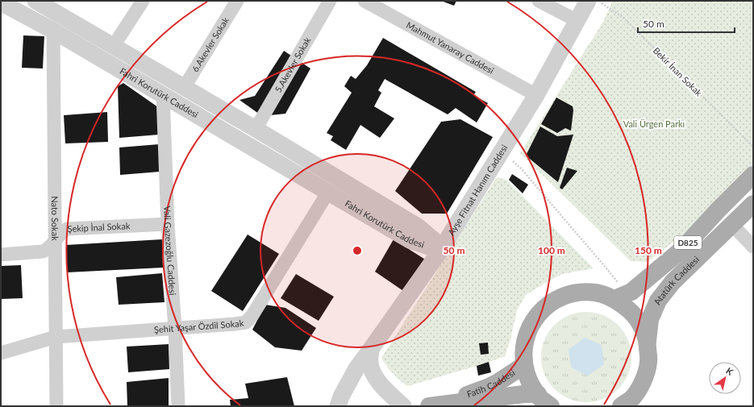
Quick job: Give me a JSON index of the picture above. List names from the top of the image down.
{
  "streets": {
    "main road": ["D825", "Atatürk Caddesi", "Fatih Caddesi"],
    "street": [
      "6.Akevler Sokak",
      "Mahmut Yanaray Caddesi",
      "5.Akevler Sokak",
      "Fahri Korutürk Caddesi",
      "Ayşe Fitnat Hanım Caddesi",
      "Nato Sokak",
      "Şekip İnal Sokak",
      "Vali Gazezoğlu Caddesi",
      "Şehit Yaşar Özdil Sokak"
    ],
    "path": ["Bekir İnan Sokak"]
  },
  "crossings": [
    ["6.Akevler Sokak", "Fahri Korutürk Caddesi"],
    ["Mahmut Yanaray Caddesi", "Ayşe Fitnat Hanım Caddesi"],
    ["5.Akevler Sokak", "Fahri Korutürk Caddesi"],
    ["Fahri Korutürk Caddesi", "Ayşe Fitnat Hanım Caddesi"],
    ["Fahri Korutürk Caddesi", "Nato Sokak"],
    ["Fahri Korutürk Caddesi", "Vali Gazezoğlu Caddesi"],
    ["Fahri Korutürk Caddesi", "Şehit Yaşar Özdil Sokak"],
    ["Nato Sokak", "Şekip İnal Sokak"],
    ["Nato Sokak", "Şehit Yaşar Özdil Sokak"],
    ["Şekip İnal Sokak", "Vali Gazezoğlu Caddesi"],
    ["Vali Gazezoğlu Caddesi", "Şehit Yaşar Özdil Sokak"],
    ["Atatürk Caddesi", "Fatih Caddesi"]
  ],
  "parks": ["Vali Ürgen Parkı"],
  "scale_bar": "50 m",
  "north": "top right",
  "rings": ["50 m", "100 m", "150 m"]
}
